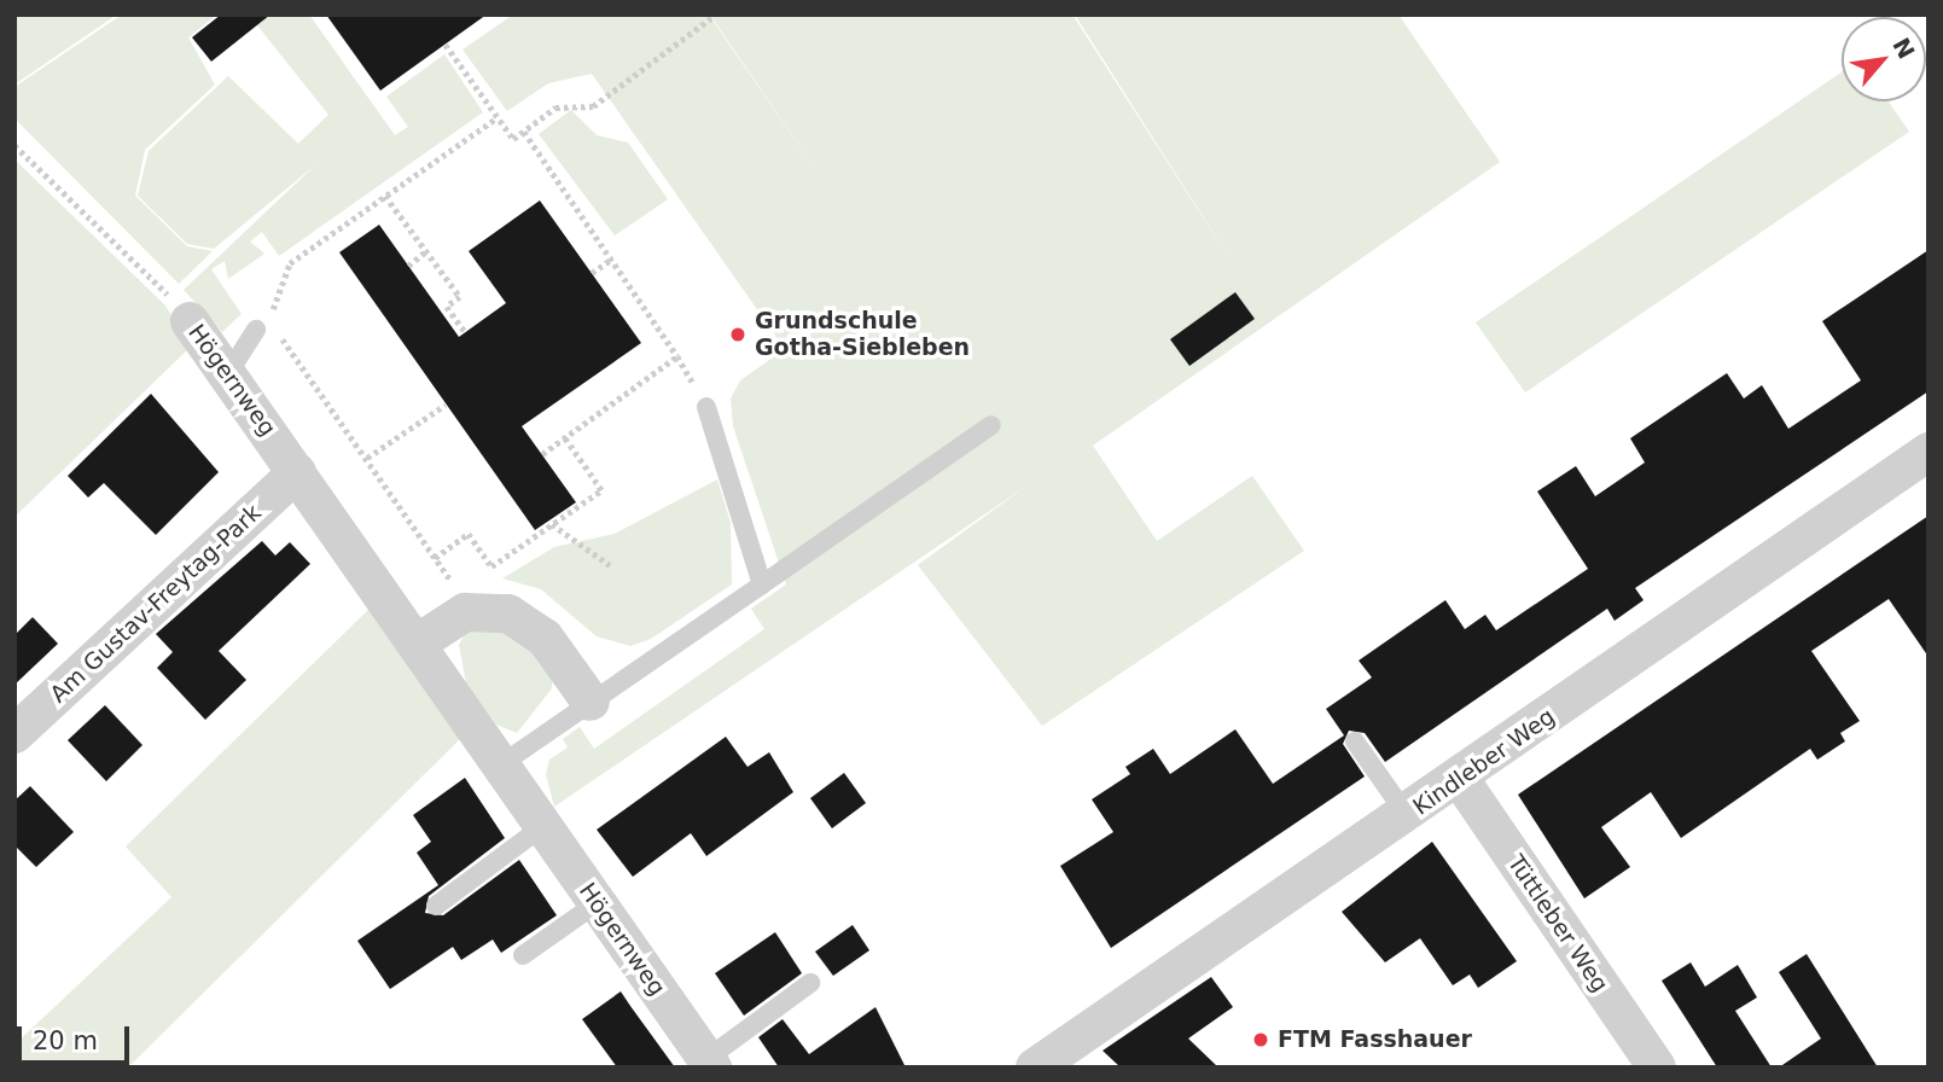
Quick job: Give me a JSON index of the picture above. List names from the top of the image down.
{
  "streets": {
    "street": [
      "Högernweg",
      "Am Gustav-Freytag-Park",
      "Kindleber Weg",
      "Tüttleber Weg"
    ]
  },
  "crossings": [
    ["Högernweg", "Am Gustav-Freytag-Park"],
    ["Kindleber Weg", "Tüttleber Weg"]
  ],
  "places": ["Grundschule Gotha-Siebleben", "FTM Fasshauer"],
  "scale_bar": "20 m",
  "north": "top right"
}
